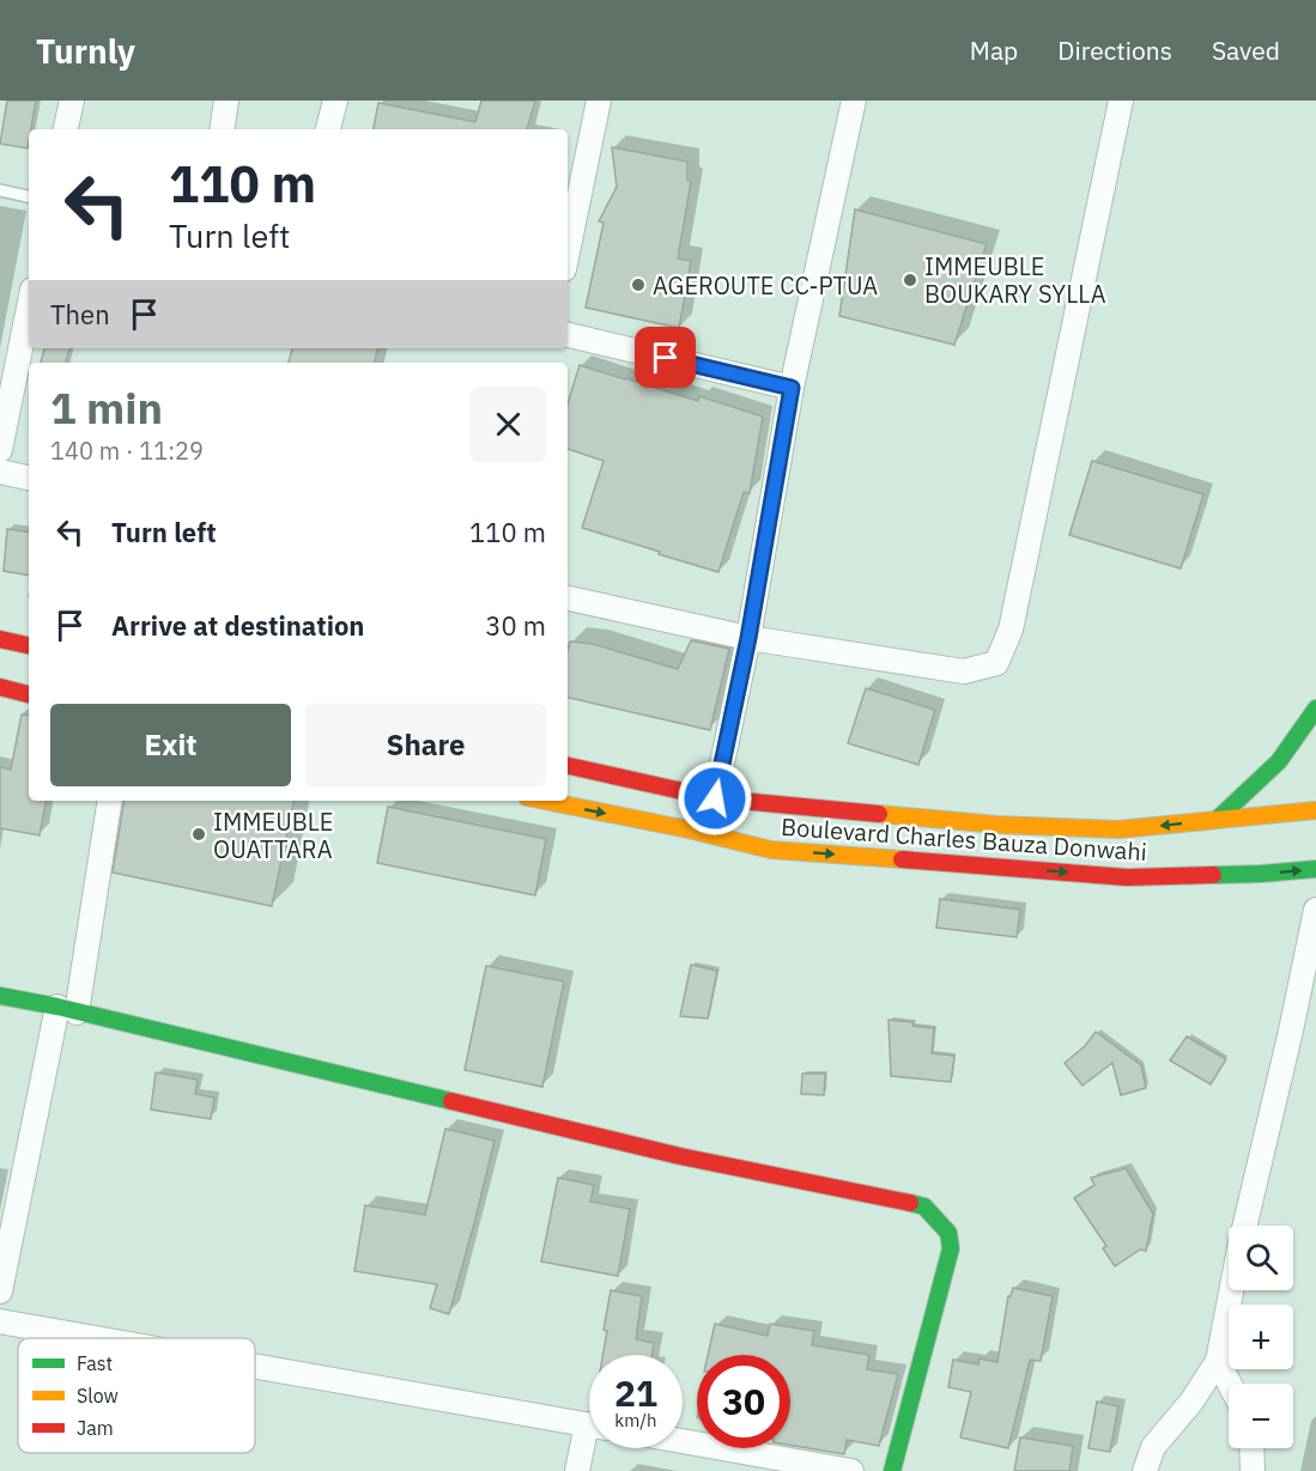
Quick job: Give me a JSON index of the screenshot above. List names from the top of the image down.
{
  "streets": {
    "main road": ["Boulevard Charles Bauza Donwahi"]
  },
  "places": ["IMMEUBLE BOUKARY SYLLA", "AGEROUTE CC-PTUA", "IMMEUBLE OUATTARA"],
  "legend": ["Fast", "Slow", "Jam"],
  "page": {
    "header": "Turnly",
    "nav": ["Map", "Directions", "Saved"],
    "turn": ["110 m", "Turn left"],
    "then": "Then",
    "heading": ["1 min", "140 m · 11:29"],
    "list": [
      {
        "name": "Turn left",
        "value": "110 m"
      },
      {
        "name": "Arrive at destination",
        "value": "30 m"
      }
    ],
    "buttons": ["Exit", "Share"],
    "map_buttons": ["+", "−"],
    "speed": "21 km/h",
    "limit": "30"
  }
}
